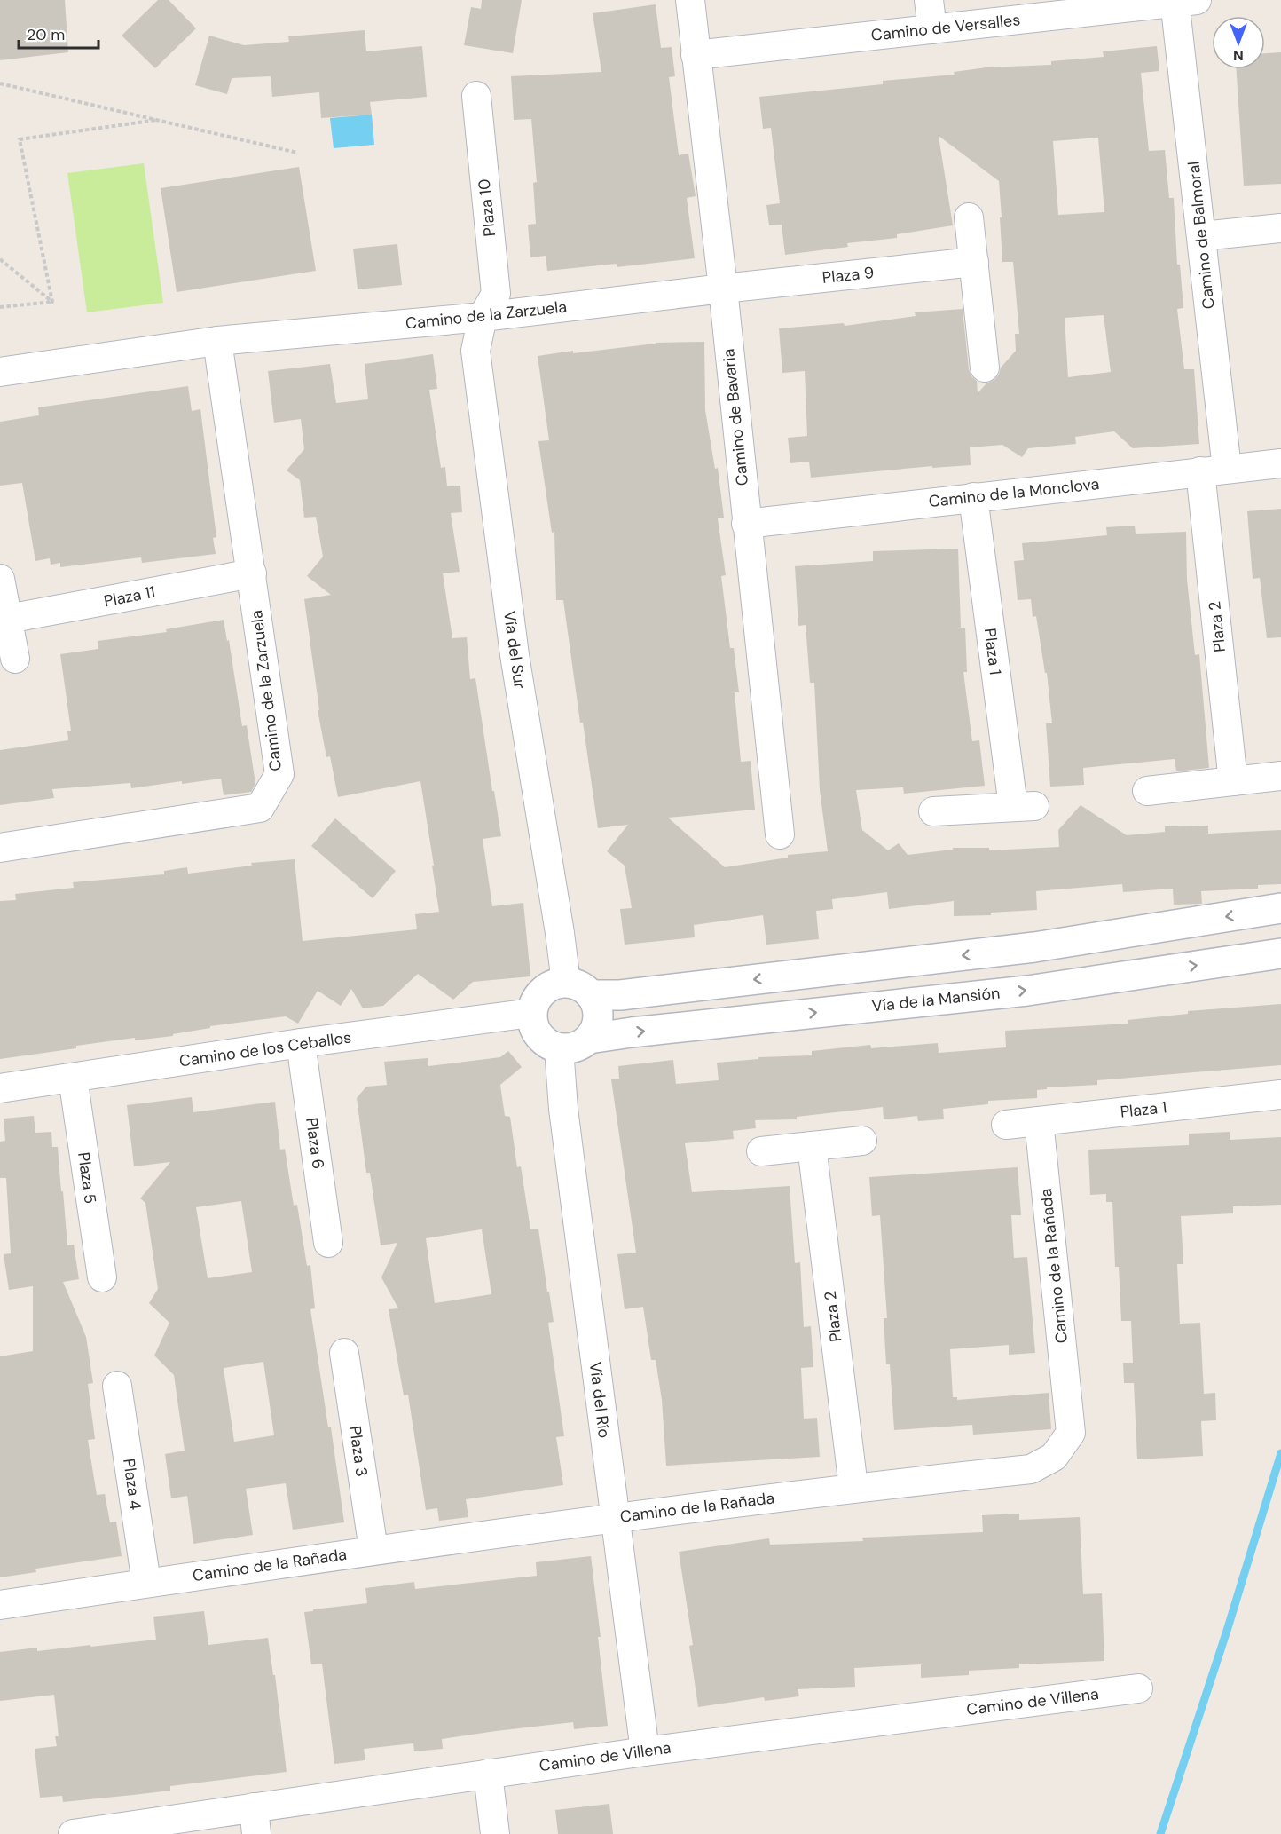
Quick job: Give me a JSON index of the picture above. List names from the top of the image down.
{
  "streets": {
    "street": [
      "Camino de Versalles",
      "Plaza 10",
      "Camino de Balmoral",
      "Plaza 9",
      "Camino de la Zarzuela",
      "Camino de Bavaria",
      "Camino de la Monclova",
      "Plaza 11",
      "Plaza 2",
      "Vía del Sur",
      "Plaza 1",
      "Vía de la Mansión",
      "Camino de los Ceballos",
      "Plaza 6",
      "Plaza 5",
      "Camino de la Rañada",
      "Vía del Río",
      "Plaza 3",
      "Plaza 4",
      "Camino de Villena"
    ]
  },
  "crossings": [
    ["Camino de Versalles", "Camino de Balmoral"],
    ["Camino de Versalles", "Camino de Bavaria"],
    ["Plaza 10", "Camino de la Zarzuela"],
    ["Plaza 10", "Vía del Sur"],
    ["Camino de Balmoral", "Camino de la Monclova"],
    ["Camino de Balmoral", "Plaza 2"],
    ["Plaza 9", "Camino de la Zarzuela"],
    ["Plaza 9", "Camino de Bavaria"],
    ["Camino de la Zarzuela", "Camino de Bavaria"],
    ["Camino de la Zarzuela", "Plaza 11"],
    ["Camino de la Zarzuela", "Vía del Sur"],
    ["Camino de Bavaria", "Camino de la Monclova"],
    ["Camino de la Monclova", "Plaza 2"],
    ["Camino de la Monclova", "Plaza 1"],
    ["Plaza 2", "Camino de la Rañada"],
    ["Vía del Sur", "Vía de la Mansión"],
    ["Vía del Sur", "Camino de los Ceballos"],
    ["Vía del Sur", "Vía del Río"],
    ["Plaza 1", "Camino de la Rañada"],
    ["Vía de la Mansión", "Camino de los Ceballos"],
    ["Vía de la Mansión", "Vía del Río"],
    ["Camino de los Ceballos", "Plaza 6"],
    ["Camino de los Ceballos", "Plaza 5"],
    ["Camino de los Ceballos", "Vía del Río"],
    ["Camino de la Rañada", "Vía del Río"],
    ["Camino de la Rañada", "Plaza 3"],
    ["Camino de la Rañada", "Plaza 4"],
    ["Vía del Río", "Camino de Villena"]
  ],
  "scale_bar": "20 m",
  "north": "bottom"
}
